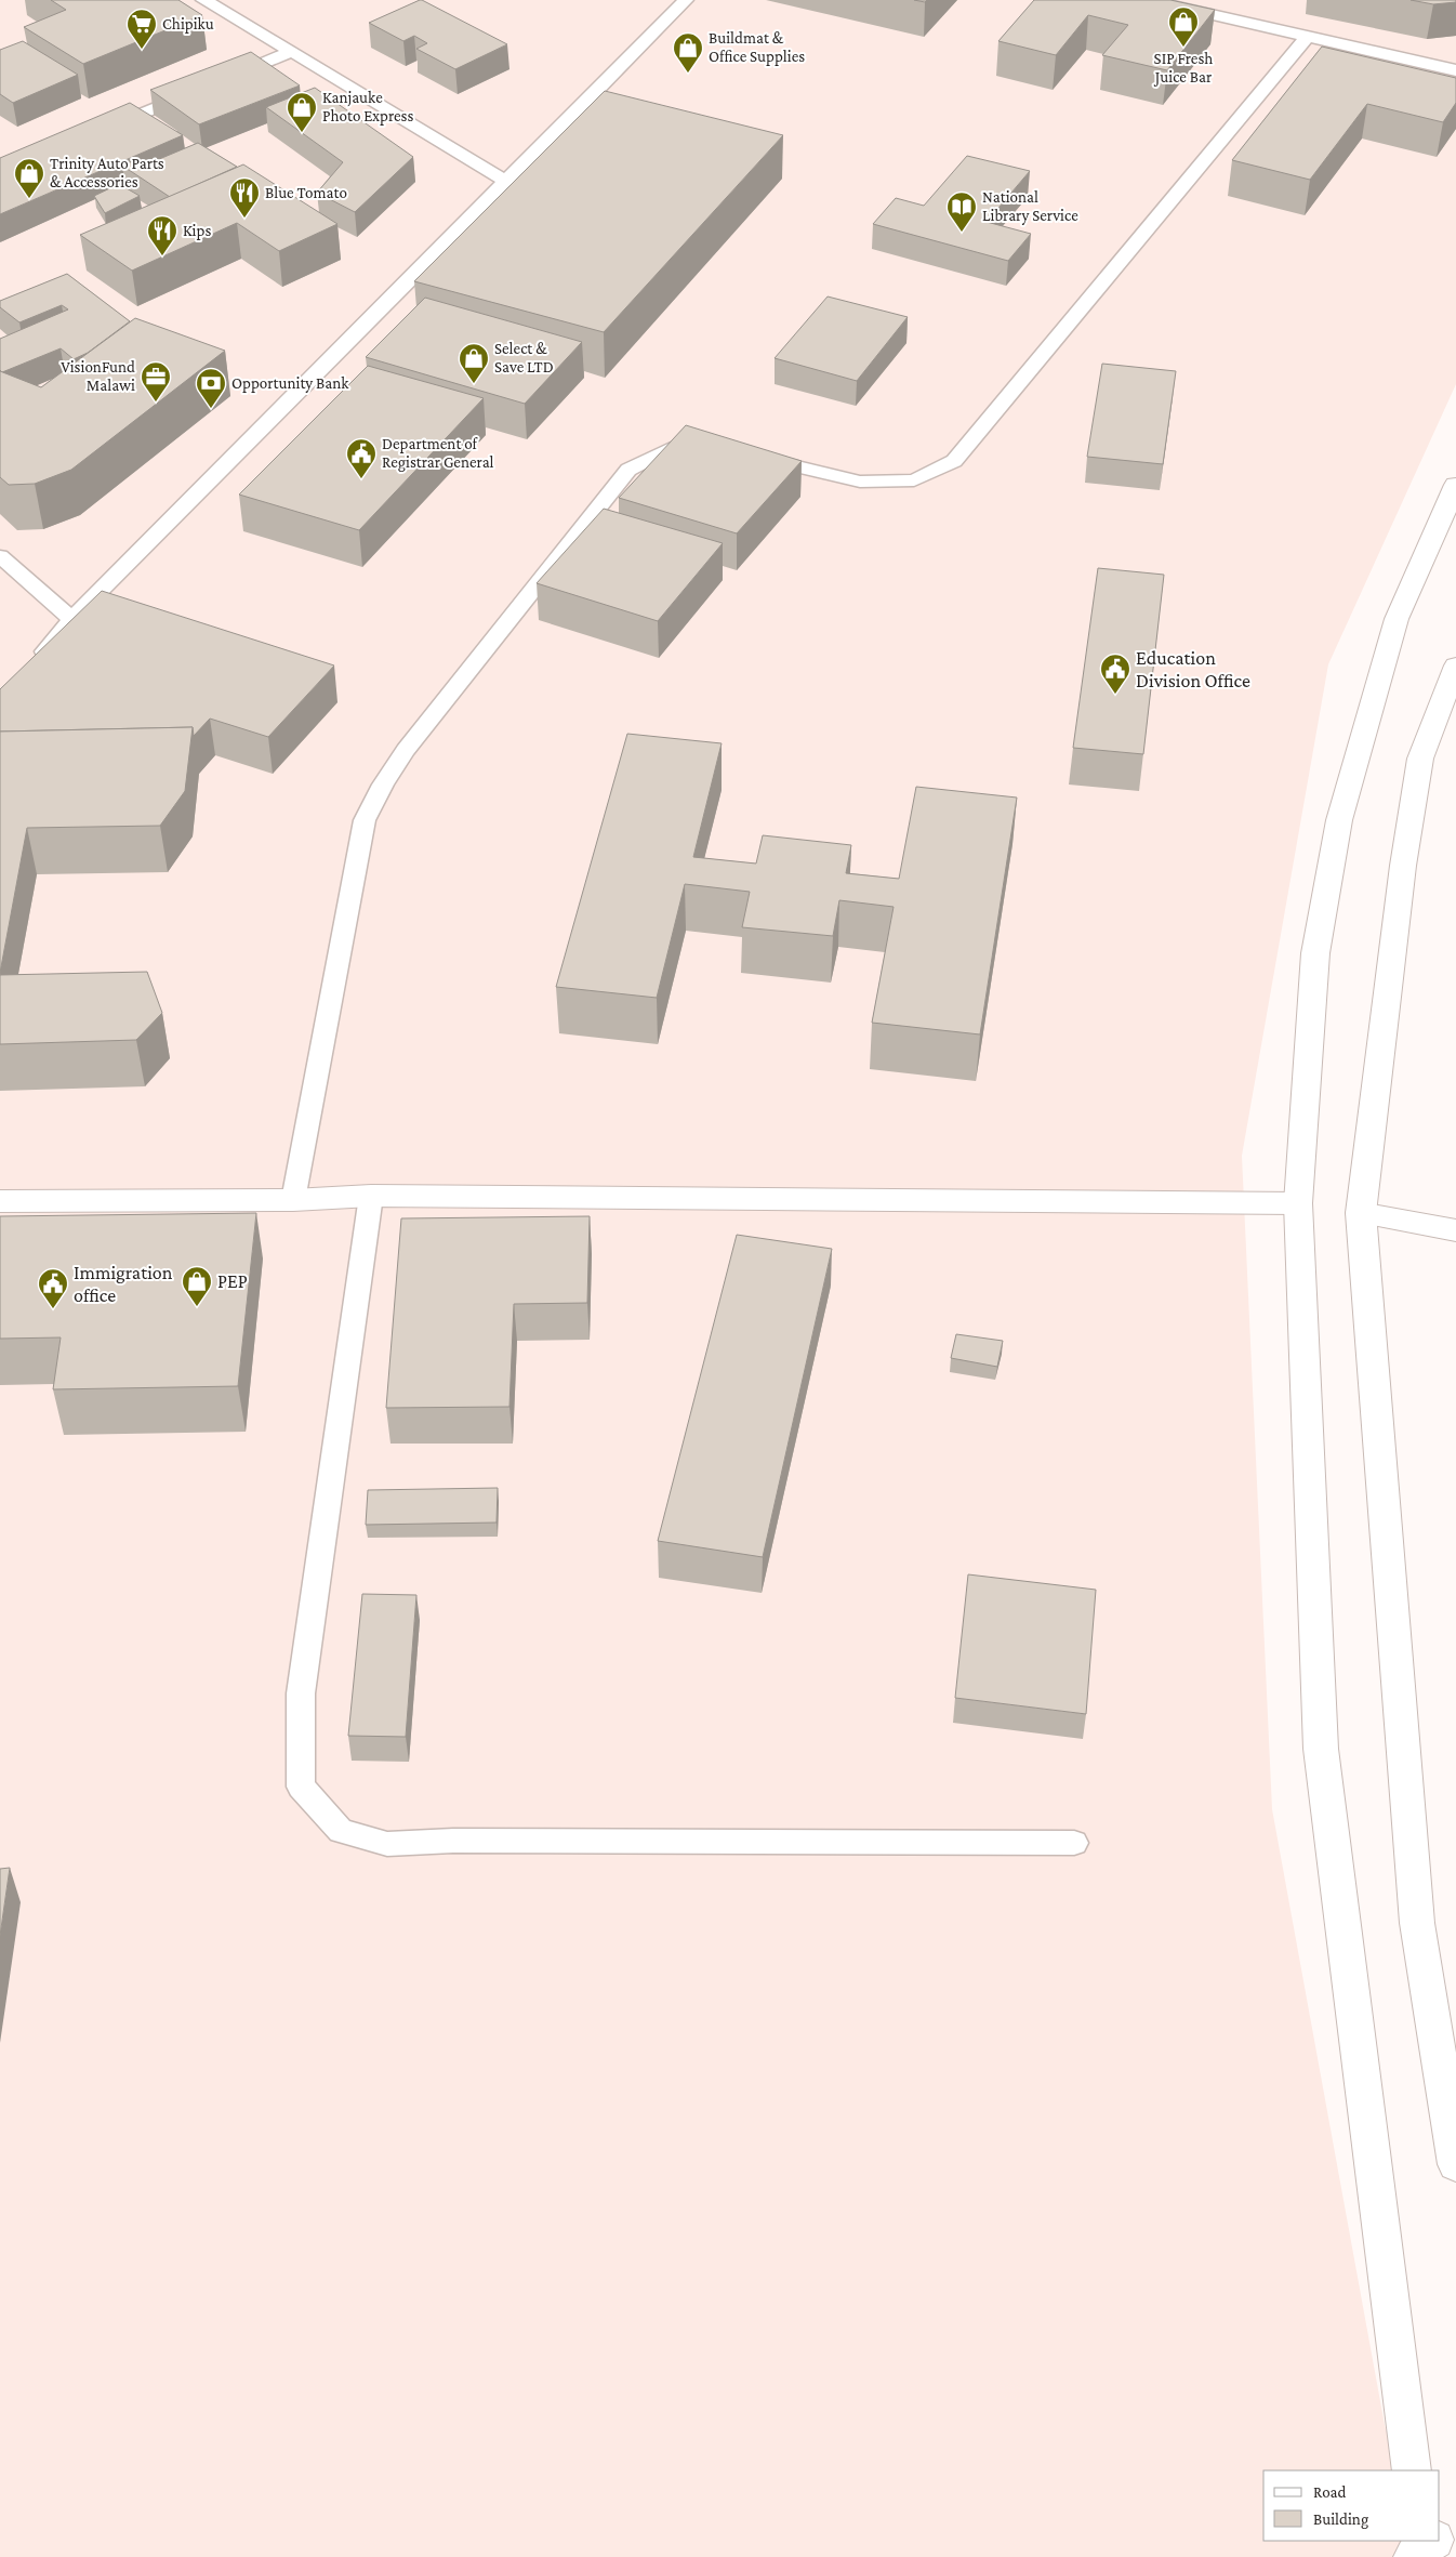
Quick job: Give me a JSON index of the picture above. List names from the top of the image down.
{
  "places": {
    "shop": [
      "SIP Fresh Juice Bar",
      "Buildmat & Office Supplies",
      "Kanjauke Photo Express",
      "Trinity Auto Parts & Accessories",
      "Select & Save LTD",
      "PEP"
    ],
    "supermarket": ["Chipiku"],
    "restaurant": ["Blue Tomato", "Kips"],
    "library": ["National Library Service"],
    "office": ["VisionFund Malawi"],
    "bank": ["Opportunity Bank"],
    "public building": ["Department of Registrar General", "Education Division Office", "Immigration office"]
  },
  "legend": ["Road", "Building"]
}
